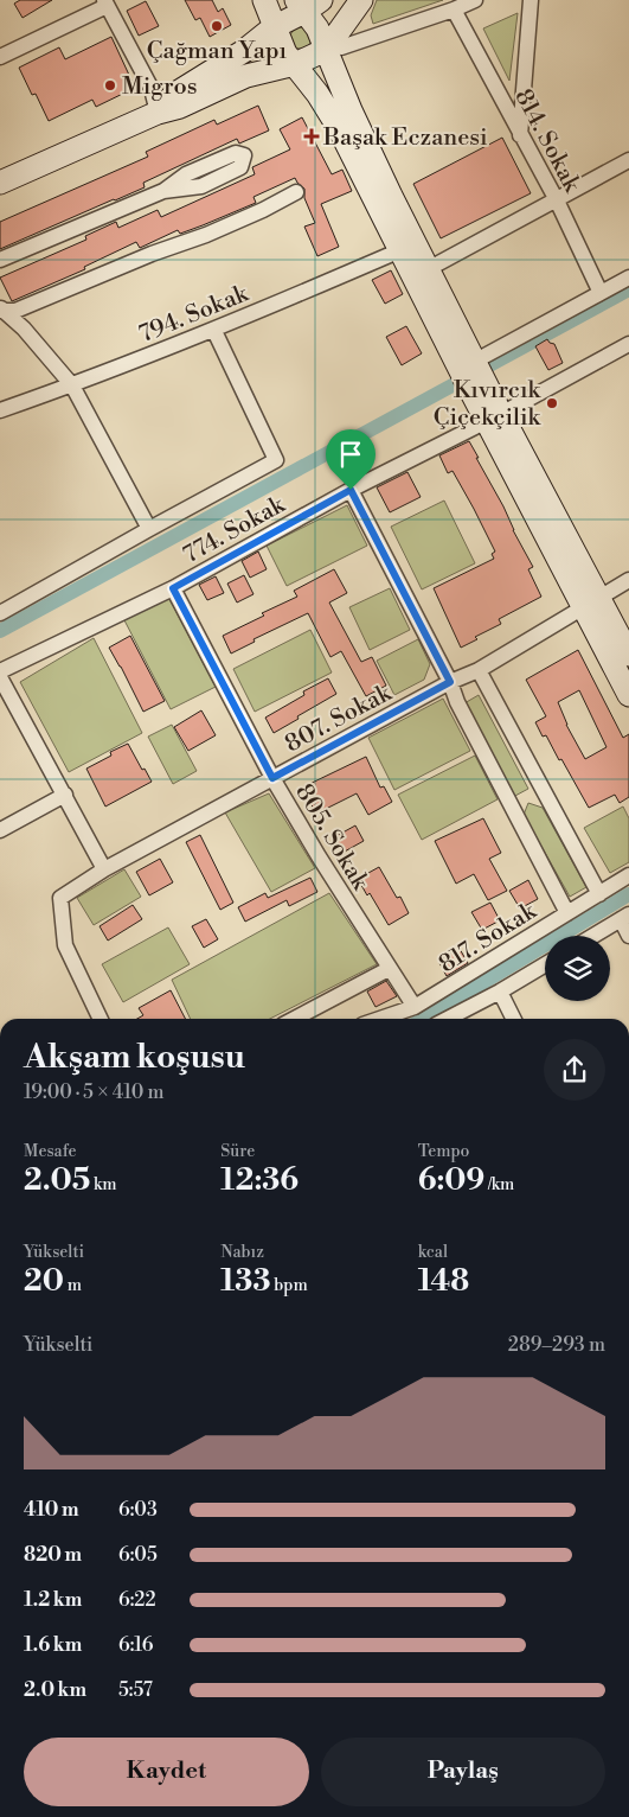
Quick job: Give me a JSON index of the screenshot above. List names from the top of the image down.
{
  "streets": {
    "street": [
      "814. Sokak",
      "794. Sokak",
      "774. Sokak",
      "807. Sokak",
      "805. Sokak",
      "817. Sokak"
    ]
  },
  "crossings": [
    ["774. Sokak", "805. Sokak"],
    ["807. Sokak", "805. Sokak"],
    ["805. Sokak", "817. Sokak"]
  ],
  "places": {
    "other": ["Çağman Yapı", "Migros", "Kıvırcık Çiçekçilik"],
    "health": ["Başak Eczanesi"]
  },
  "page": {
    "heading": ["Akşam koşusu", "19:00 · 5 × 410 m"],
    "stats": [
      ["Mesafe", "2.05 km"],
      ["Süre", "12:36"],
      ["Tempo", "6:09 /km"],
      ["Yükselti", "20 m"],
      ["Nabız", "133 bpm"],
      ["kcal", "148"]
    ],
    "chart": ["Yükselti", "289–293 m"],
    "list": [
      {
        "name": "410 m",
        "note": "6:03"
      },
      {
        "name": "820 m",
        "note": "6:05"
      },
      {
        "name": "1.2 km",
        "note": "6:22"
      },
      {
        "name": "1.6 km",
        "note": "6:16"
      },
      {
        "name": "2.0 km",
        "note": "5:57"
      }
    ],
    "buttons": ["Kaydet", "Paylaş"]
  }
}
